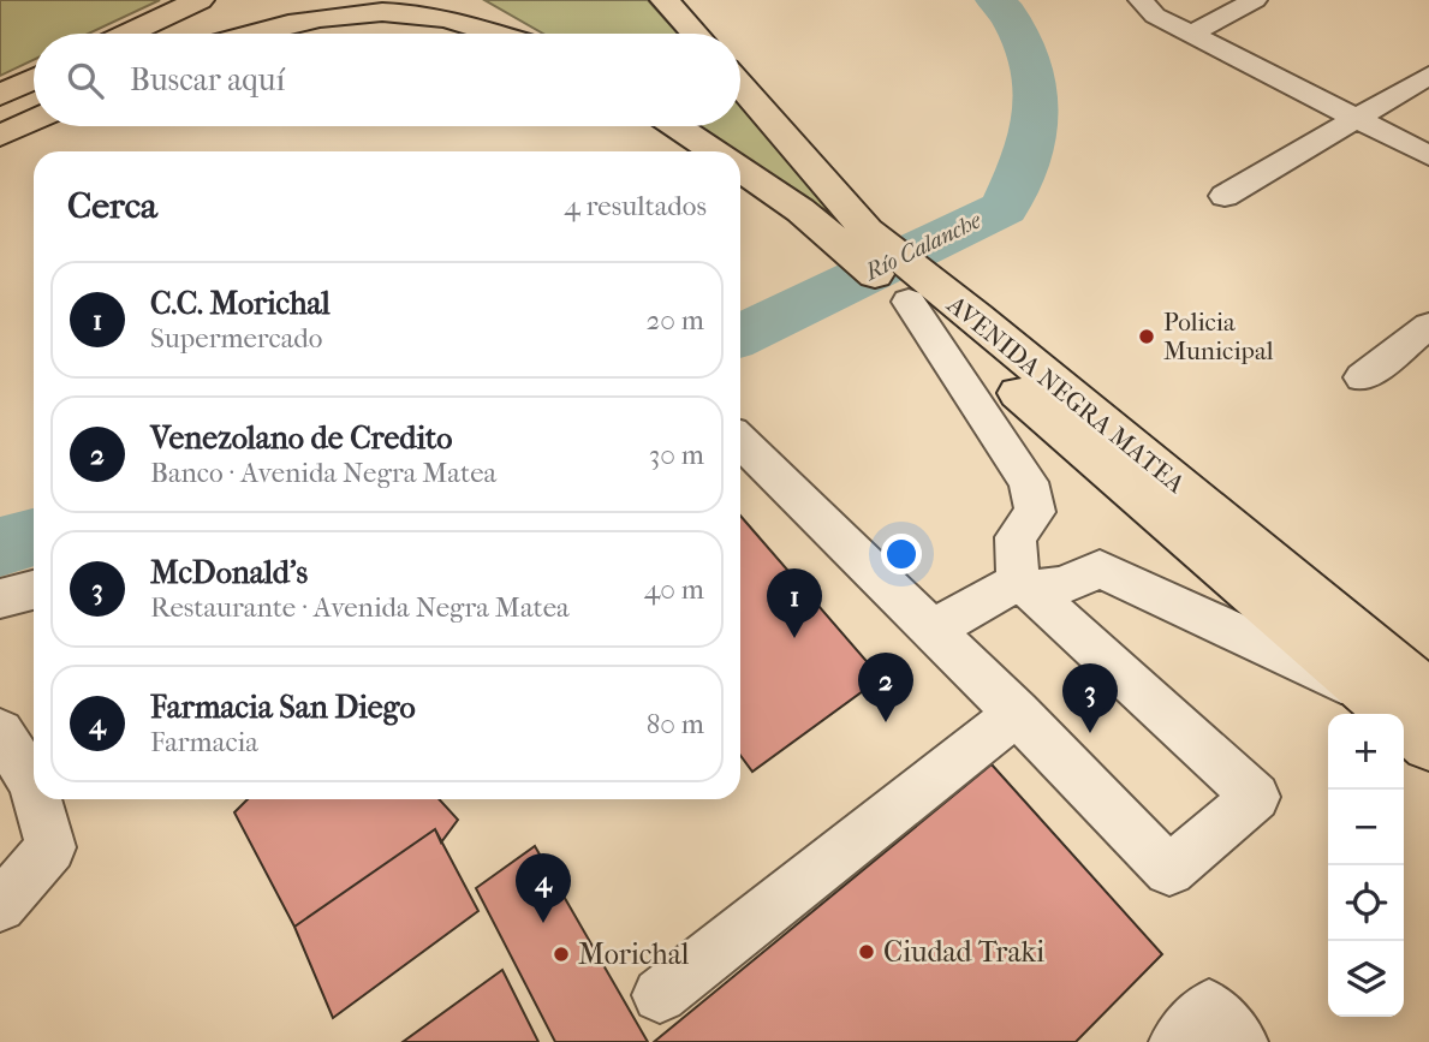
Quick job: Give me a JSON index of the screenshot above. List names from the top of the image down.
{
  "streets": {
    "main road": ["AVENIDA NEGRA MATEA"]
  },
  "water": ["Río Calanche"],
  "places": ["Policia Municipal", "Ciudad Traki", "Morichal"],
  "page": {
    "search": "Buscar aquí",
    "heading": ["Cerca", "4 resultados"],
    "list": [
      {
        "mark": "1",
        "name": "C.C. Morichal",
        "note": "Supermercado",
        "value": "20 m"
      },
      {
        "mark": "2",
        "name": "Venezolano de Credito",
        "note": "Banco · Avenida Negra Matea",
        "value": "30 m"
      },
      {
        "mark": "3",
        "name": "McDonald's",
        "note": "Restaurante · Avenida Negra Matea",
        "value": "40 m"
      },
      {
        "mark": "4",
        "name": "Farmacia San Diego",
        "note": "Farmacia",
        "value": "80 m"
      }
    ],
    "pins": [
      "1",
      "2",
      "3",
      "4"
    ],
    "map_buttons": ["+", "−"]
  }
}
